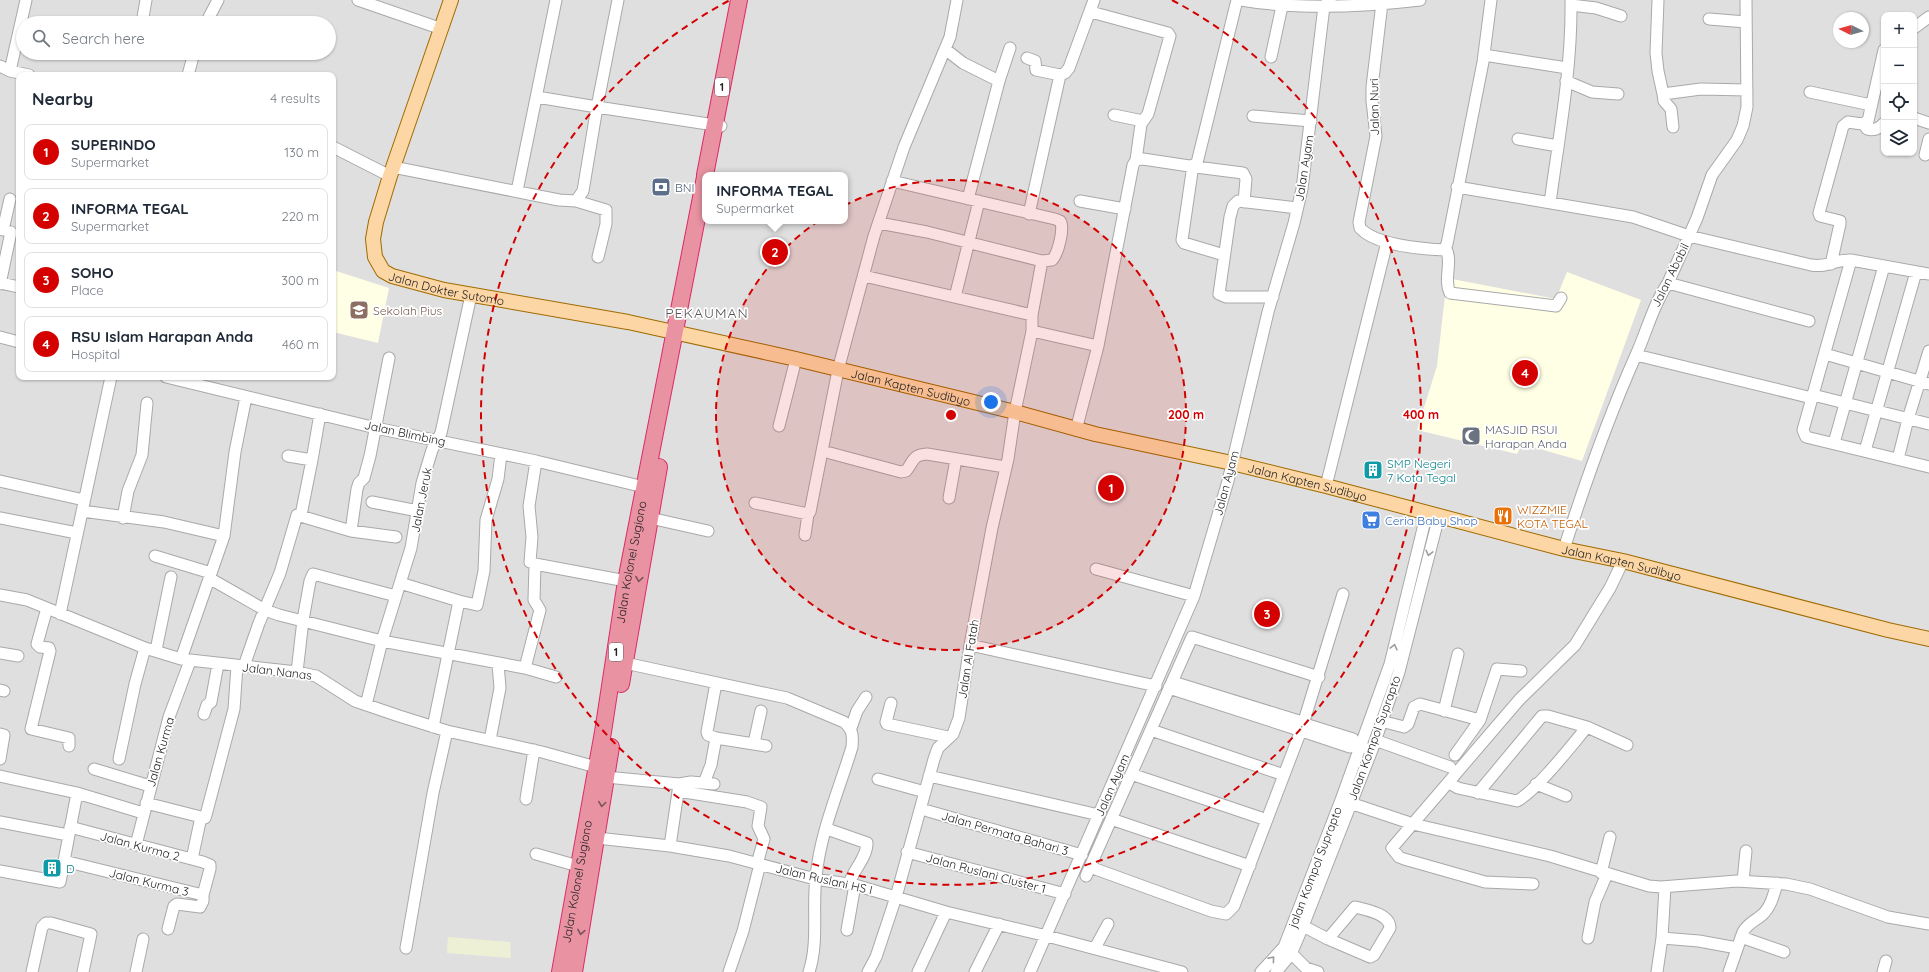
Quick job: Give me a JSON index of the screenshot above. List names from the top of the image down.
{
  "streets": {
    "highway": ["1", "Jalan Kolonel Sugiono"],
    "main road": ["Jalan Dokter Sutomo", "Jalan Kapten Sudibyo"],
    "street": [
      "Jalan Nuri",
      "Jalan Ayam",
      "Jalan Ababil",
      "Jalan Blimbing",
      "Jalan Jeruk",
      "Jalan Al Fatah",
      "Jalan Nanas",
      "Jalan Kompol Suprapto",
      "Jalan Kurma",
      "Jalan Permata Bahari 3",
      "Jalan Kurma 2",
      "jalan Kompol Suprapto",
      "Jalan Ruslani Cluster 1",
      "Jalan Ruslani HS I",
      "Jalan Kurma 3"
    ]
  },
  "crossings": [
    ["1", "Jalan Dokter Sutomo"],
    ["1", "Jalan Kapten Sudibyo"],
    ["1", "Jalan Kolonel Sugiono"],
    ["Jalan Ayam", "Jalan Kapten Sudibyo"],
    ["Jalan Ayam", "Jalan Permata Bahari 3"],
    ["Jalan Ayam", "Jalan Ruslani Cluster 1"],
    ["Jalan Ayam", "Jalan Ruslani HS I"],
    ["Jalan Ababil", "Jalan Kapten Sudibyo"],
    ["Jalan Dokter Sutomo", "Jalan Kapten Sudibyo"],
    ["Jalan Dokter Sutomo", "Jalan Jeruk"],
    ["Jalan Dokter Sutomo", "Jalan Kolonel Sugiono"],
    ["Jalan Kapten Sudibyo", "Jalan Kolonel Sugiono"],
    ["Jalan Kapten Sudibyo", "Jalan Al Fatah"],
    ["Jalan Kapten Sudibyo", "jalan Kompol Suprapto"],
    ["Jalan Blimbing", "Jalan Jeruk"],
    ["Jalan Blimbing", "Jalan Kolonel Sugiono"],
    ["Jalan Blimbing", "Jalan Kurma"],
    ["Jalan Jeruk", "Jalan Nanas"],
    ["Jalan Kolonel Sugiono", "Jalan Nanas"],
    ["Jalan Kolonel Sugiono", "Jalan Ruslani HS I"],
    ["Jalan Al Fatah", "Jalan Ruslani Cluster 1"],
    ["Jalan Al Fatah", "Jalan Ruslani HS I"],
    ["Jalan Nanas", "Jalan Kurma"],
    ["Jalan Kompol Suprapto", "jalan Kompol Suprapto"],
    ["Jalan Kurma", "Jalan Kurma 2"],
    ["Jalan Kurma 2", "Jalan Kurma 3"]
  ],
  "districts": ["PEKAUMAN"],
  "places": {
    "bank": ["BNI"],
    "school or university": ["Sekolah Pius"],
    "mosque": ["MASJID RSUI Harapan Anda"],
    "building": ["SMP Negeri 7 Kota Tegal", "D"],
    "restaurant": ["WIZZMIE KOTA TEGAL"],
    "supermarket": ["Ceria Baby Shop"]
  },
  "north": "left",
  "page": {
    "map_buttons": ["+", "−"],
    "search": "Search here",
    "heading": ["Nearby", "4 results"],
    "list": [
      {
        "mark": "1",
        "name": "SUPERINDO",
        "note": "Supermarket",
        "value": "130 m"
      },
      {
        "mark": "2",
        "name": "INFORMA TEGAL",
        "note": "Supermarket",
        "value": "220 m"
      },
      {
        "mark": "3",
        "name": "SOHO",
        "note": "Place",
        "value": "300 m"
      },
      {
        "mark": "4",
        "name": "RSU Islam Harapan Anda",
        "note": "Hospital",
        "value": "460 m"
      }
    ],
    "popup": ["INFORMA TEGAL", "Supermarket"],
    "pins": [
      "2",
      "4",
      "1",
      "3"
    ]
  },
  "rings": ["200 m", "400 m"]
}
